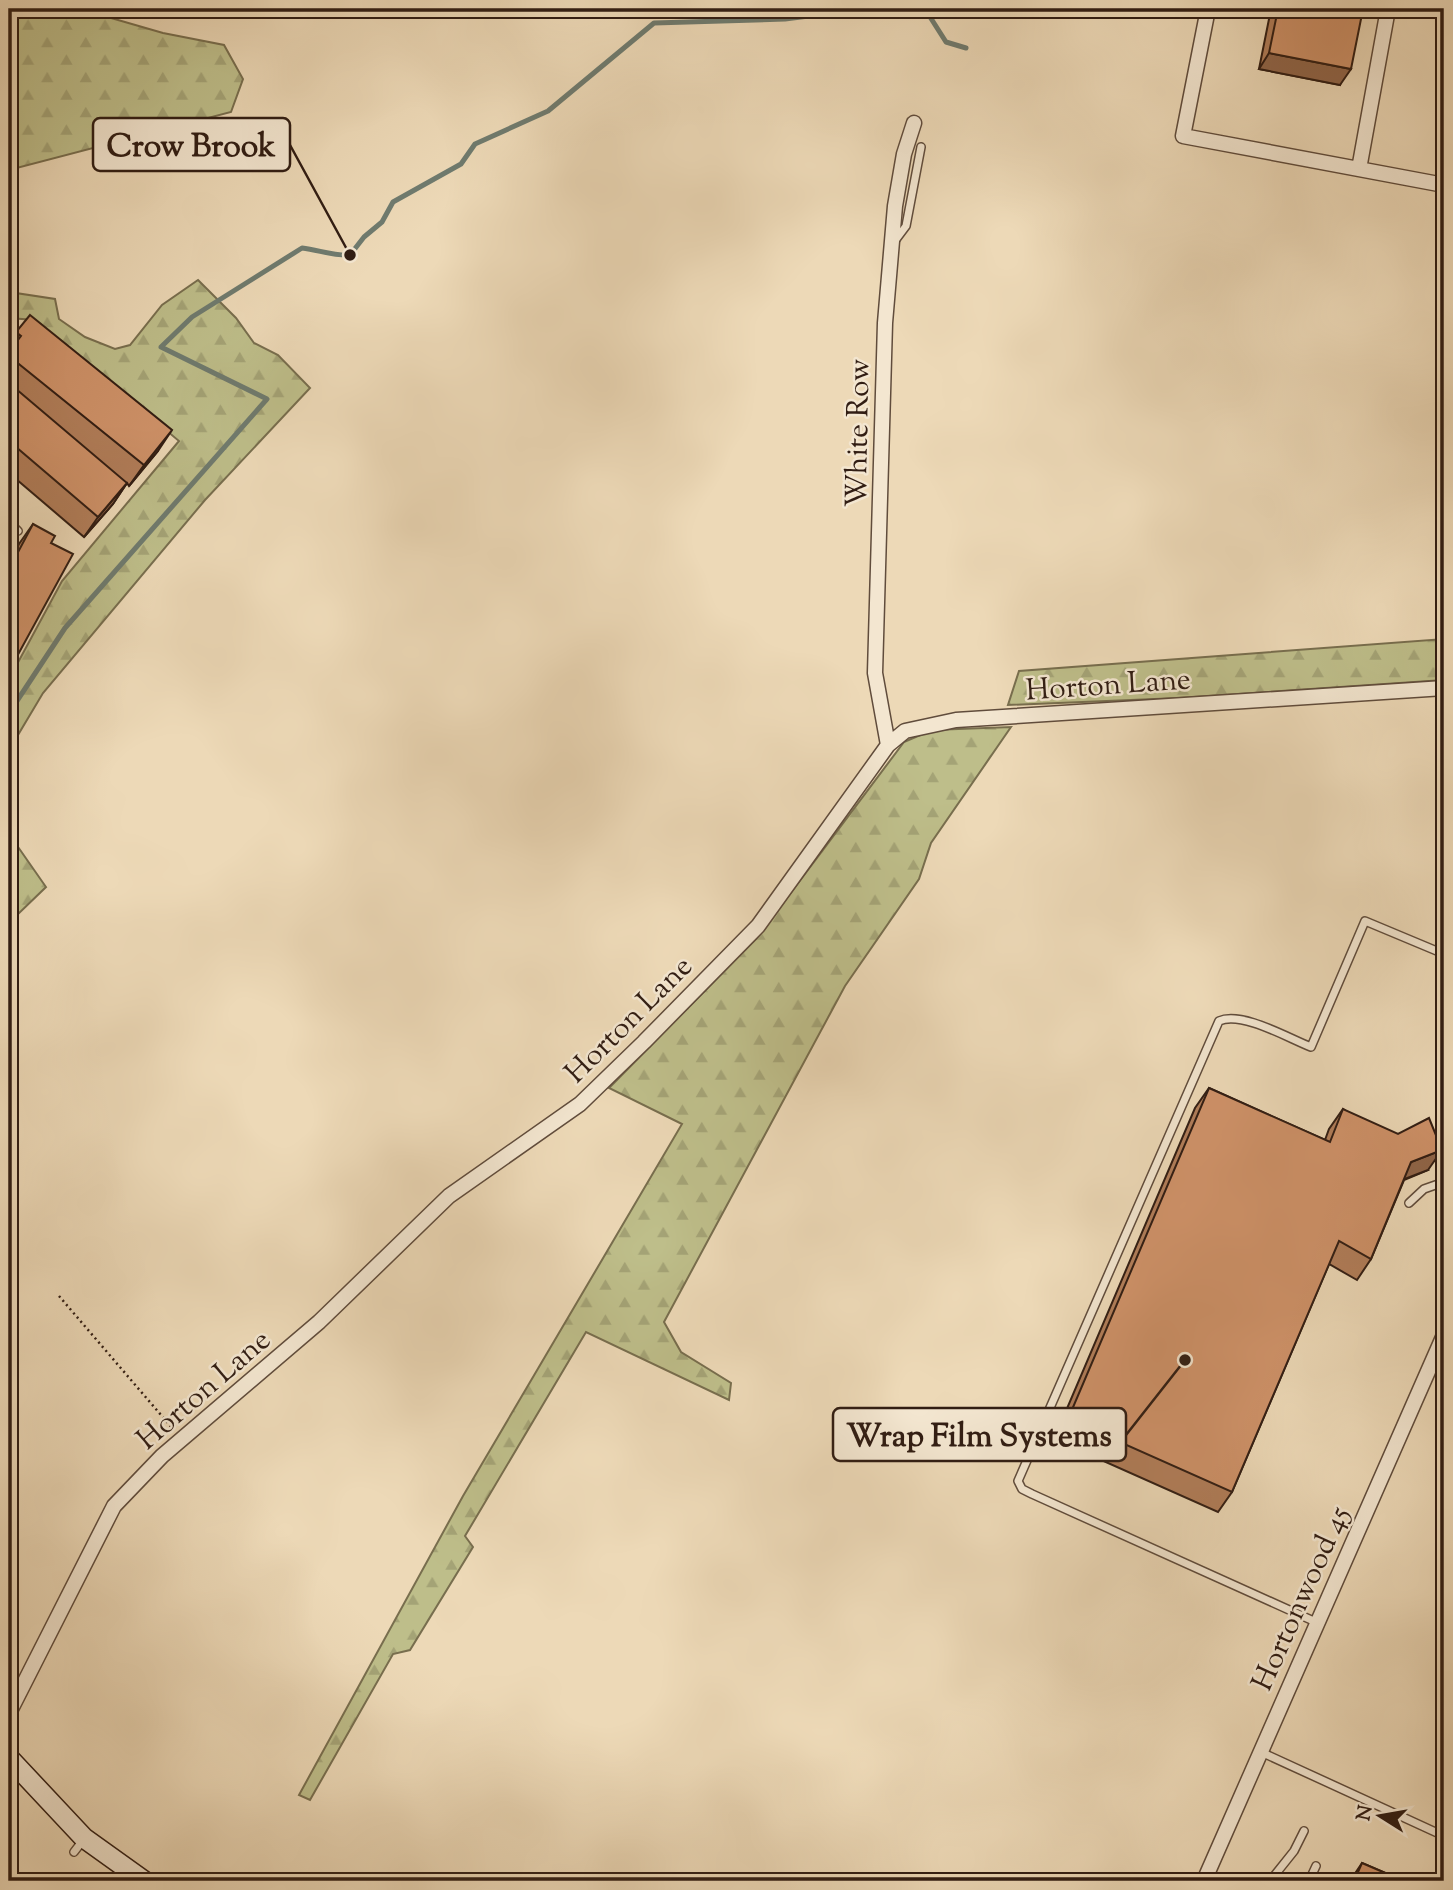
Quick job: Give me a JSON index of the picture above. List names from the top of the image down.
{
  "streets": {
    "street": ["White Row", "Horton Lane", "Hortonwood 45"]
  },
  "crossings": [
    ["White Row", "Horton Lane"]
  ],
  "places": ["Crow Brook", "Wrap Film Systems"],
  "north": "left"
}
